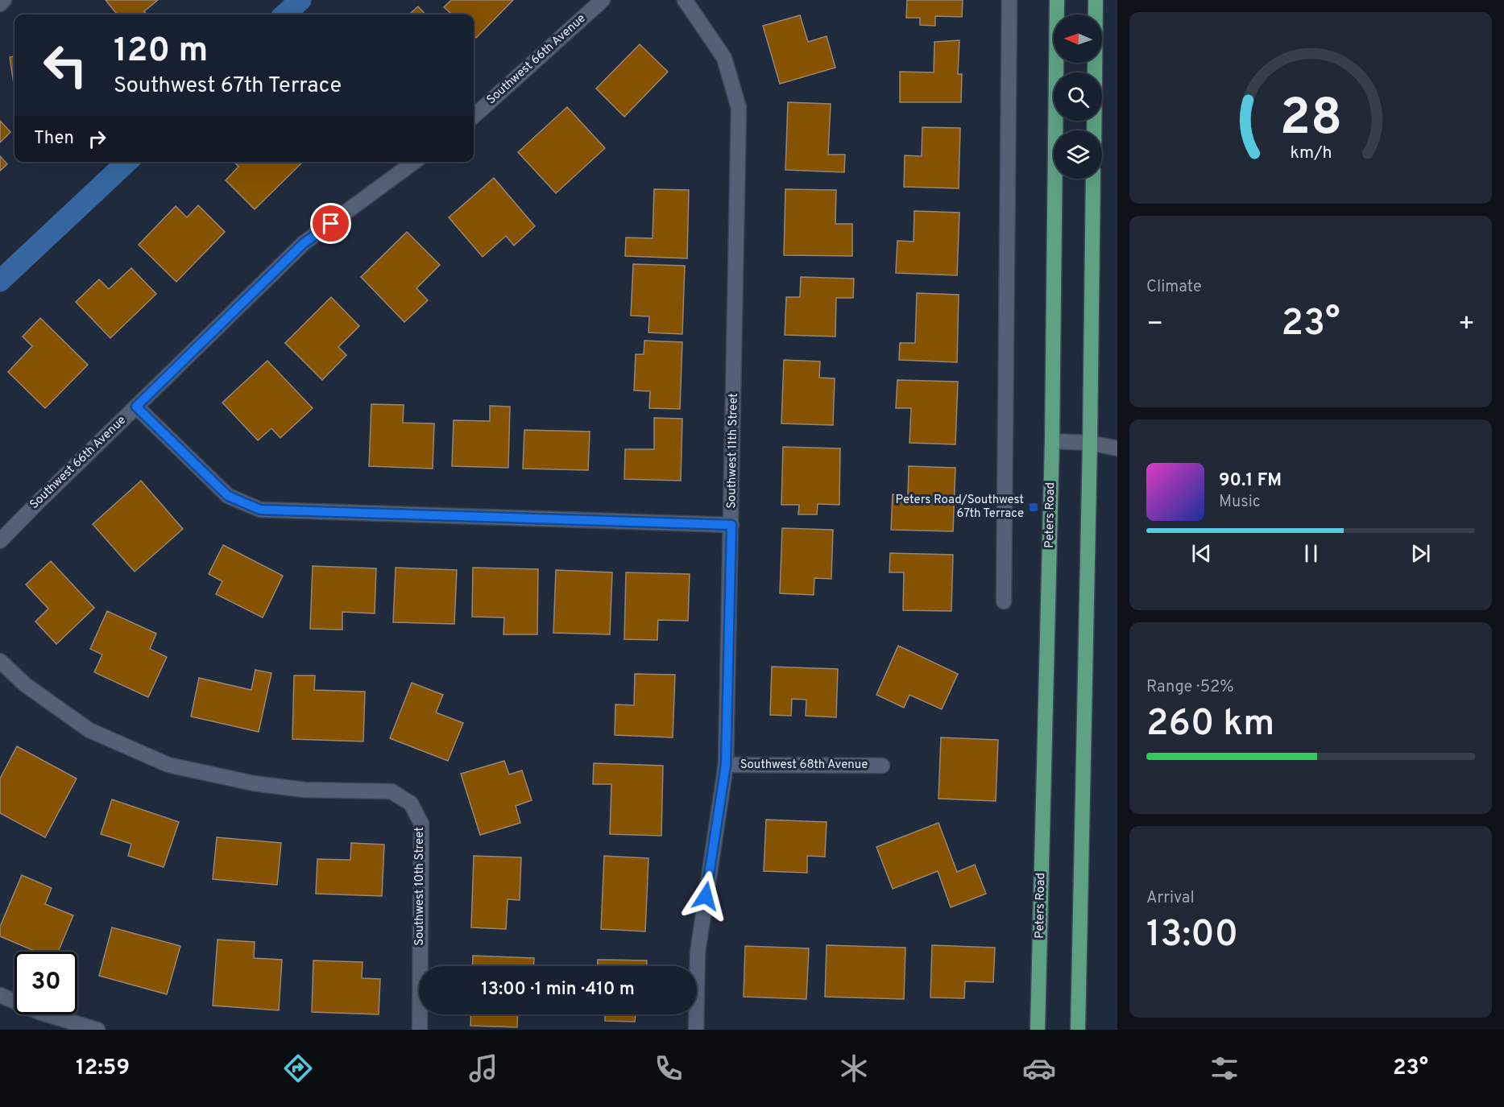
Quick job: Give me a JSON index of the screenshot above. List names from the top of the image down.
{
  "streets": {
    "main road": ["Peters Road"],
    "street": [
      "Southwest 66th Avenue",
      "Southwest 11th Street",
      "Southwest 68th Avenue",
      "Southwest 10th Street"
    ]
  },
  "crossings": [
    ["Southwest 11th Street", "Southwest 68th Avenue"]
  ],
  "places": {
    "transit": ["Peters Road/Southwest 67th Terrace"]
  },
  "north": "left",
  "page": {
    "turn": ["120 m", "Southwest 67th Terrace"],
    "then": "Then",
    "tile": [
      "Climate",
      ["Range · 52%", "260 km"],
      ["Arrival", "13:00"]
    ],
    "heat": ["−", "23°", "+"],
    "song": ["90.1 FM", "Music"],
    "limit": "30",
    "trip": "13:00 · 1 min · 410 m",
    "tabs": ["12:59", "23°"],
    "gauge": ["28", "km/h"]
  }
}
